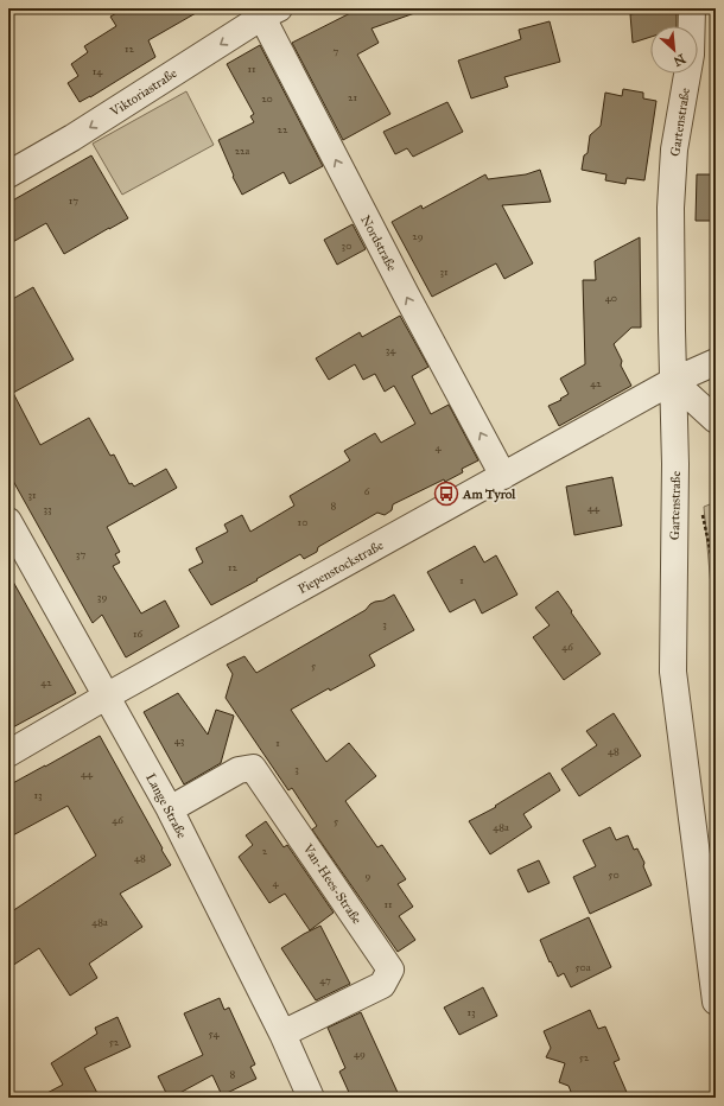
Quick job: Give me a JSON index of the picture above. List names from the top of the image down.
{
  "streets": {
    "street": [
      "Viktoriastraße",
      "Gartenstraße",
      "Nordstraße",
      "Piepenstockstraße",
      "Lange Straße",
      "Van-Hees-Straße"
    ]
  },
  "crossings": [
    ["Viktoriastraße", "Nordstraße"],
    ["Gartenstraße", "Piepenstockstraße"],
    ["Nordstraße", "Piepenstockstraße"],
    ["Piepenstockstraße", "Lange Straße"],
    ["Lange Straße", "Van-Hees-Straße"]
  ],
  "one_way": ["Viktoriastraße", "Nordstraße"],
  "places": {
    "bus stop": ["Am Tyrol"]
  },
  "house_numbers": [
    "12",
    "7",
    "11",
    "14",
    "21",
    "20",
    "22",
    "22a",
    "17",
    "29",
    "30",
    "31",
    "40",
    "34",
    "42",
    "4",
    "6",
    "31",
    "8",
    "44",
    "33",
    "10",
    "37",
    "12",
    "1",
    "39",
    "3",
    "16",
    "46",
    "5",
    "42",
    "43",
    "1",
    "48",
    "3",
    "44",
    "13",
    "46",
    "5",
    "48a",
    "2",
    "48",
    "50",
    "9",
    "4",
    "11",
    "48a",
    "50a",
    "47",
    "13",
    "54",
    "52",
    "49",
    "52",
    "8"
  ],
  "north": "bottom right"
}
